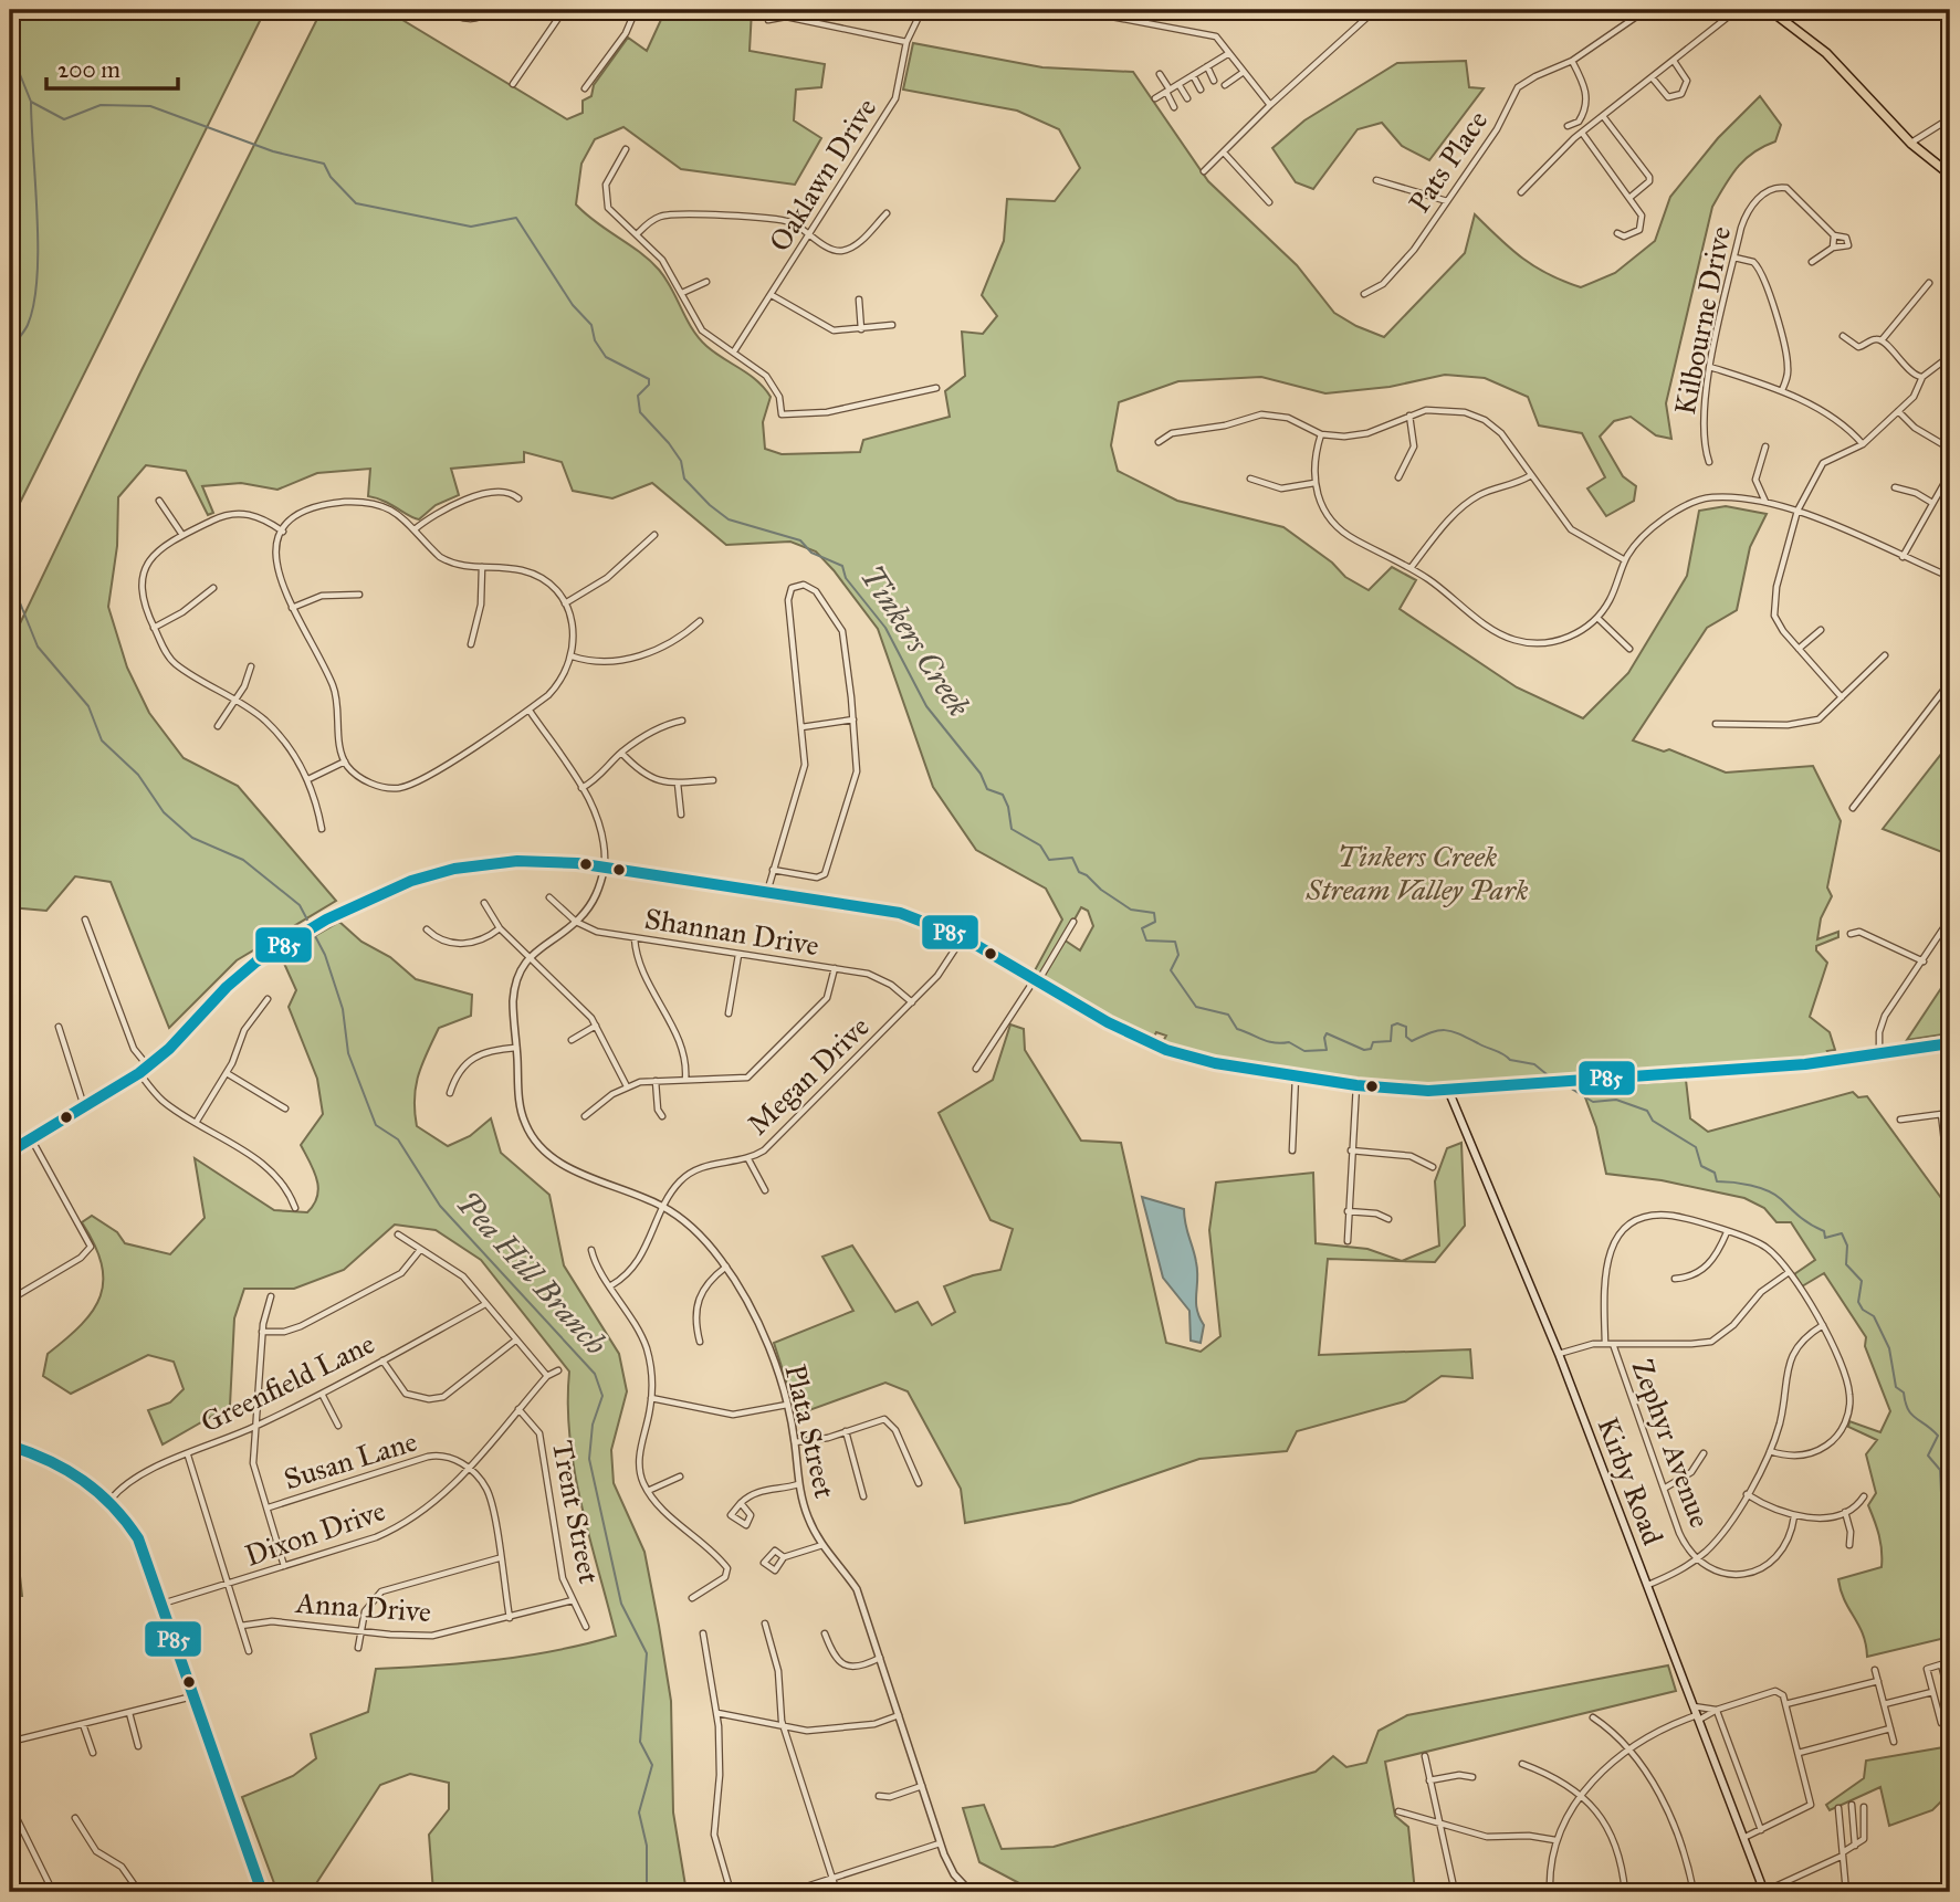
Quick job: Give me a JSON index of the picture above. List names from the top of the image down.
{
  "streets": {
    "main road": ["Kirby Road"],
    "street": [
      "Pats Place",
      "Oaklawn Drive",
      "Kilbourne Drive",
      "Shannan Drive",
      "Megan Drive",
      "Greenfield Lane",
      "Plata Street",
      "Zephyr Avenue",
      "Susan Lane",
      "Trent Street",
      "Dixon Drive",
      "Anna Drive"
    ]
  },
  "crossings": [
    ["Shannan Drive", "Megan Drive"],
    ["Shannan Drive", "Plata Street"],
    ["Megan Drive", "Plata Street"],
    ["Susan Lane", "Dixon Drive"],
    ["Trent Street", "Dixon Drive"],
    ["Trent Street", "Anna Drive"]
  ],
  "water": ["Tinkers Creek", "Pea Hill Branch"],
  "parks": ["Tinkers Creek Stream Valley Park"],
  "lines": ["transit line P85"],
  "scale_bar": "200 m"
}
